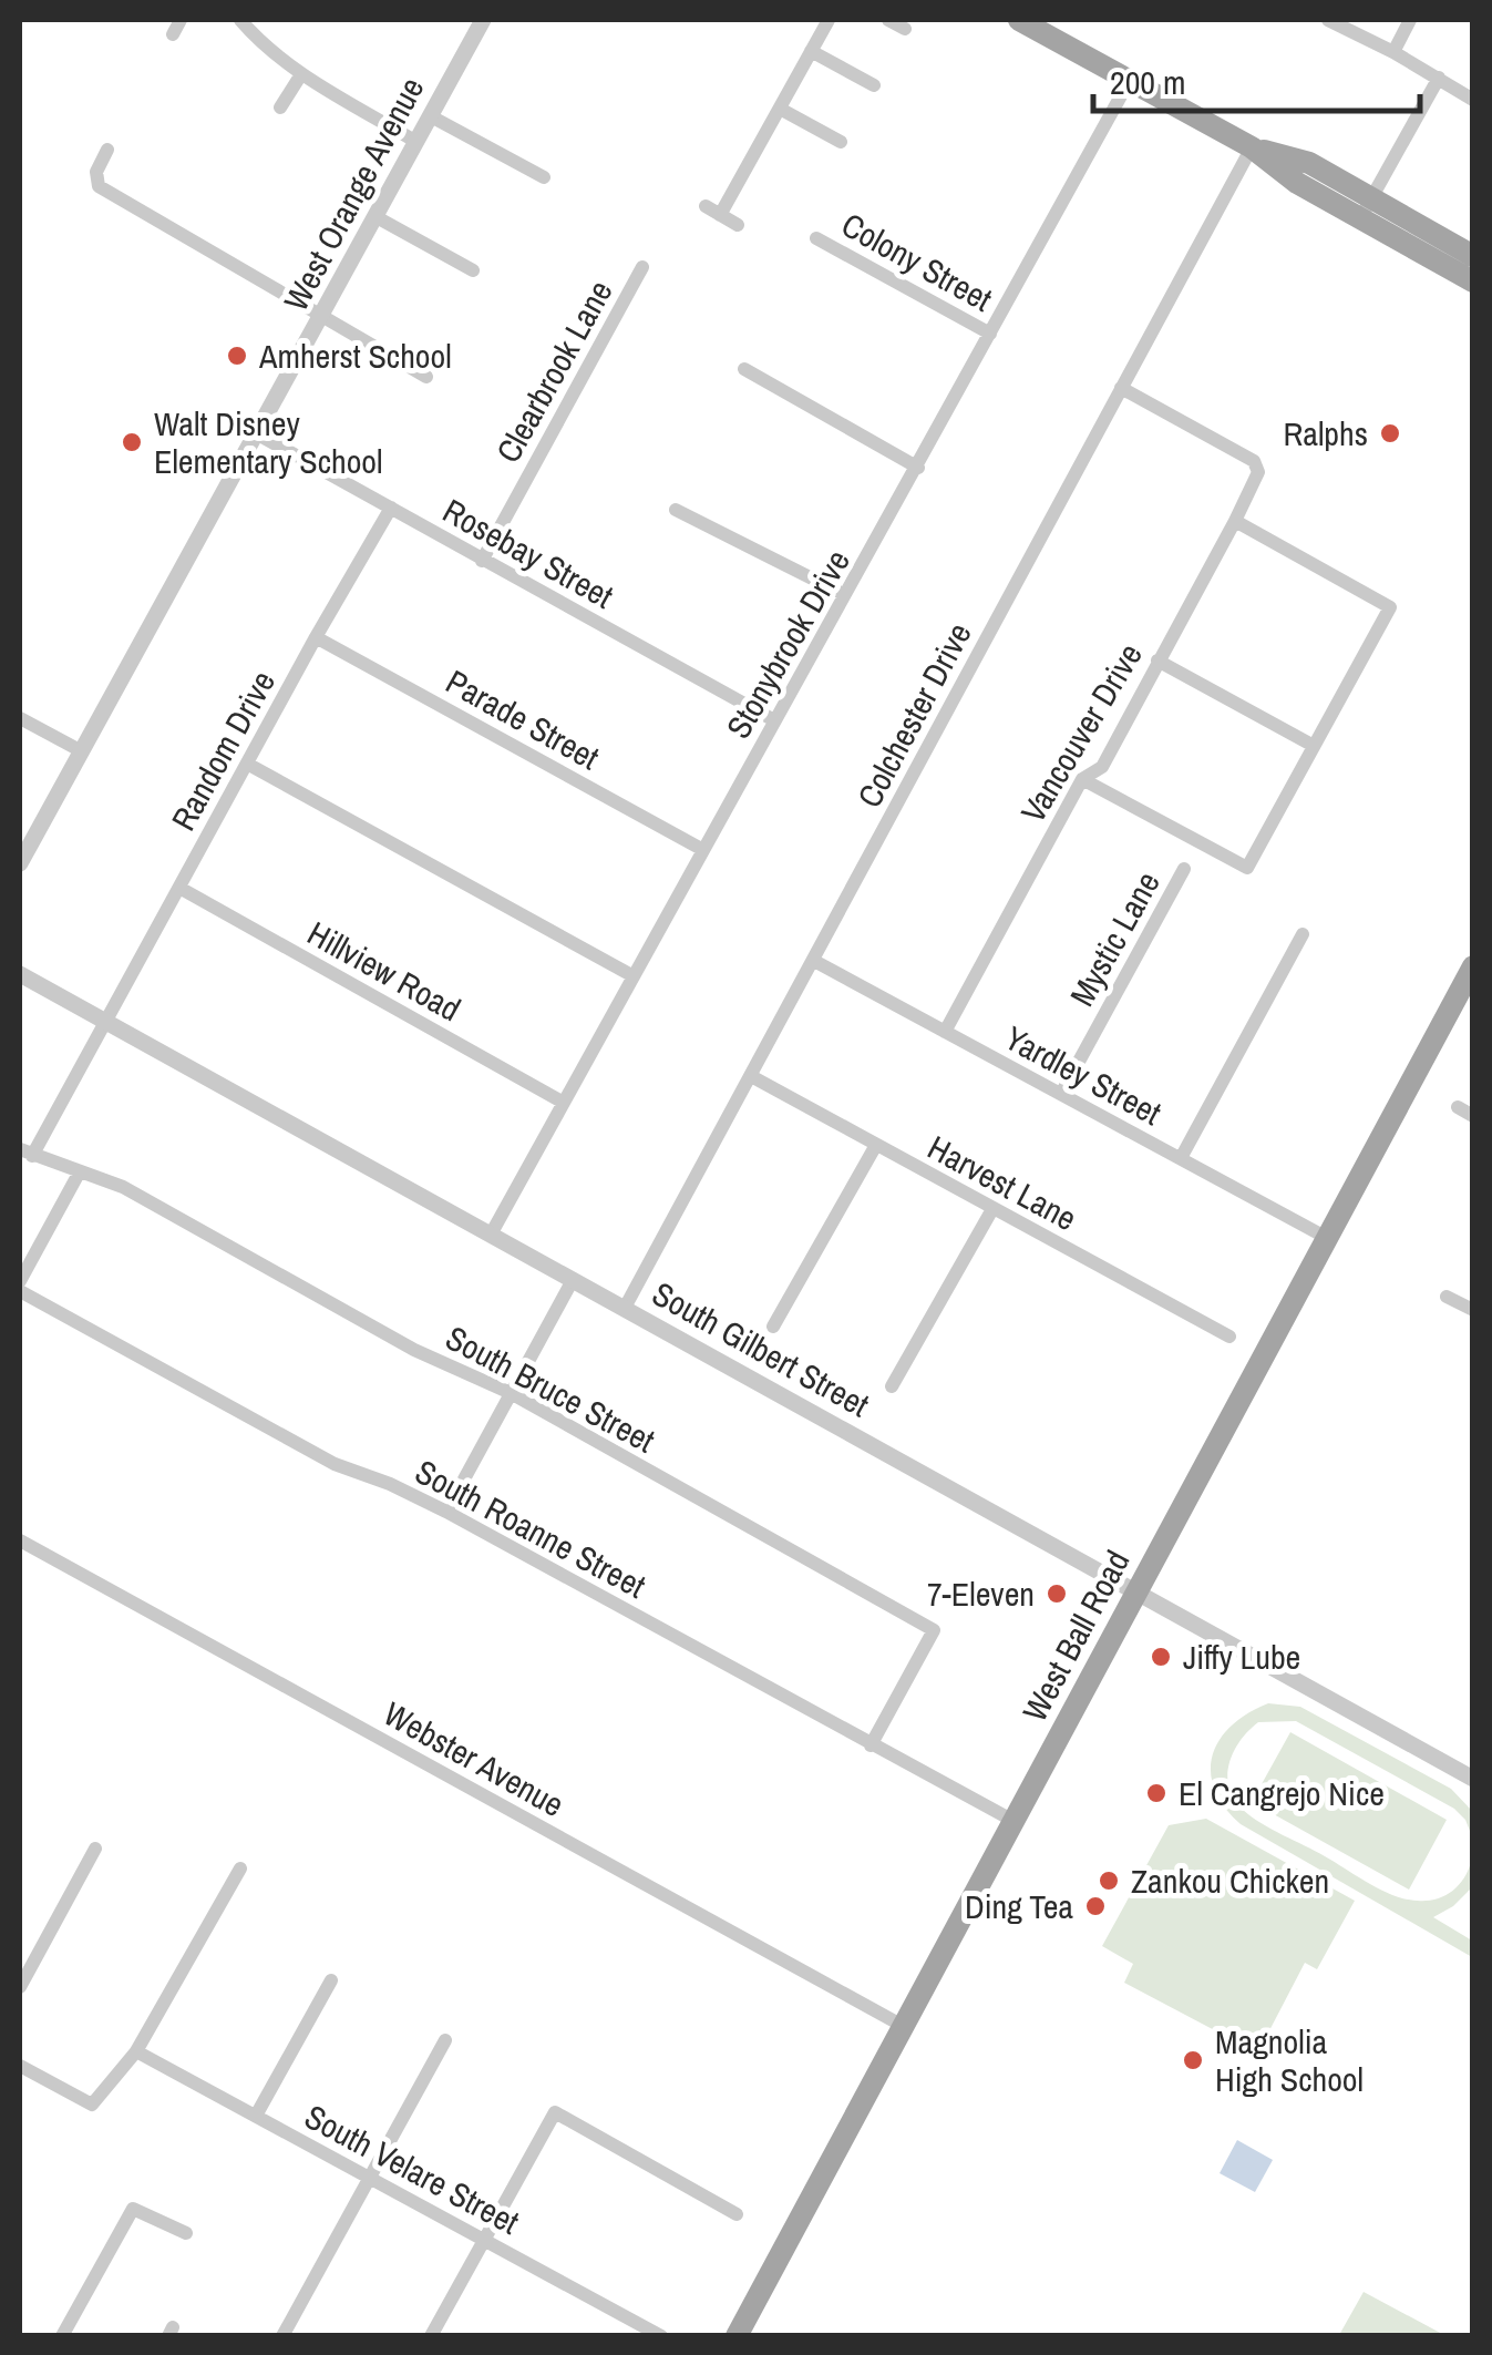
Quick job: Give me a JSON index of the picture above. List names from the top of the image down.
{
  "streets": {
    "main road": ["West Ball Road"],
    "street": [
      "West Orange Avenue",
      "Colony Street",
      "Clearbrook Lane",
      "Rosebay Street",
      "Stonybrook Drive",
      "Colchester Drive",
      "Parade Street",
      "Vancouver Drive",
      "Random Drive",
      "Mystic Lane",
      "Hillview Road",
      "Yardley Street",
      "Harvest Lane",
      "South Gilbert Street",
      "South Bruce Street",
      "South Roanne Street",
      "Webster Avenue",
      "South Velare Street"
    ]
  },
  "crossings": [
    ["West Orange Avenue", "Rosebay Street"],
    ["Colony Street", "Stonybrook Drive"],
    ["Clearbrook Lane", "Rosebay Street"],
    ["Rosebay Street", "Stonybrook Drive"],
    ["Rosebay Street", "Random Drive"],
    ["Stonybrook Drive", "Parade Street"],
    ["Stonybrook Drive", "Hillview Road"],
    ["Stonybrook Drive", "South Gilbert Street"],
    ["Colchester Drive", "Vancouver Drive"],
    ["Colchester Drive", "Yardley Street"],
    ["Colchester Drive", "Harvest Lane"],
    ["Colchester Drive", "South Gilbert Street"],
    ["Parade Street", "Random Drive"],
    ["Vancouver Drive", "Yardley Street"],
    ["Random Drive", "Hillview Road"],
    ["Random Drive", "South Gilbert Street"],
    ["Random Drive", "South Bruce Street"],
    ["Mystic Lane", "Yardley Street"],
    ["Yardley Street", "West Ball Road"],
    ["South Gilbert Street", "West Ball Road"],
    ["South Bruce Street", "South Roanne Street"],
    ["South Roanne Street", "West Ball Road"],
    ["West Ball Road", "Webster Avenue"]
  ],
  "places": [
    "Amherst School",
    "Ralphs",
    "Walt Disney Elementary School",
    "7-Eleven",
    "Jiffy Lube",
    "El Cangrejo Nice",
    "Zankou Chicken",
    "Ding Tea",
    "Magnolia High School"
  ],
  "scale_bar": "200 m"
}
